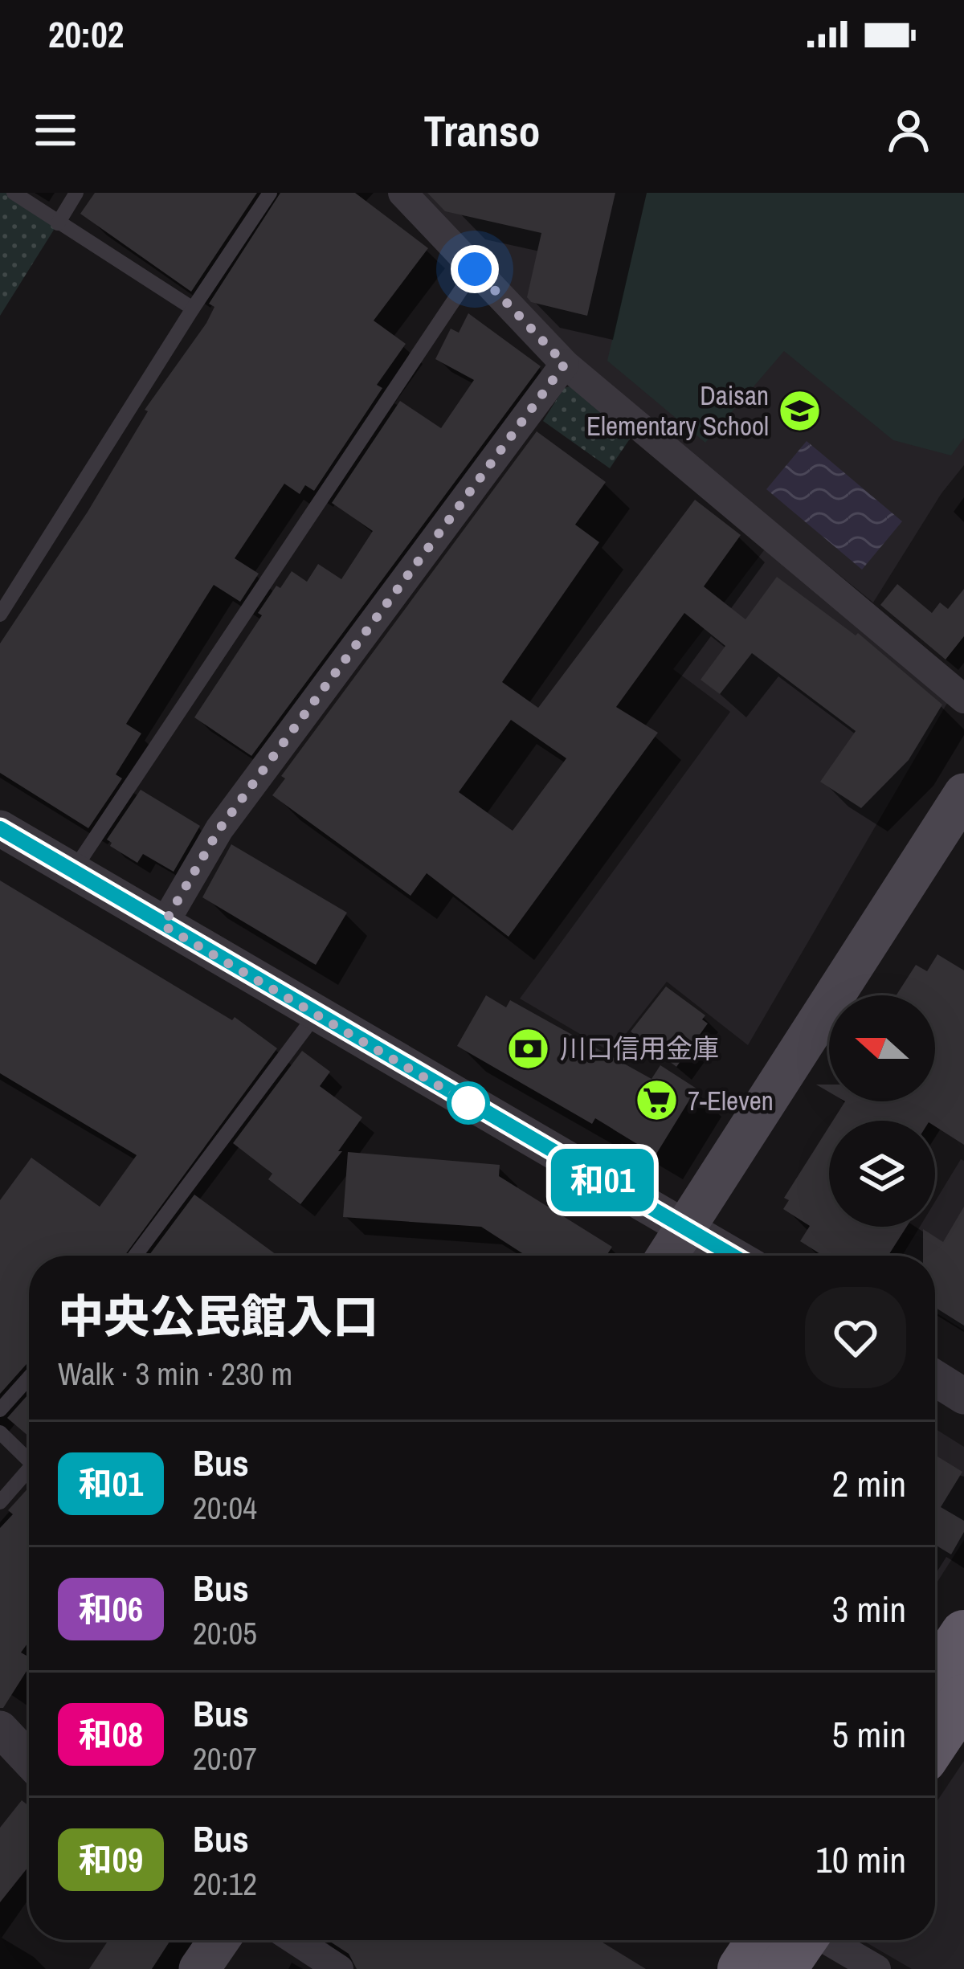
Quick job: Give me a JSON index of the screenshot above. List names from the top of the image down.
{
  "places": {
    "school or university": ["Daisan Elementary School"],
    "bank": ["川口信用金庫"],
    "supermarket": ["7-Eleven"]
  },
  "lines": ["bus line 和01"],
  "north": "left",
  "page": {
    "status": "20:02",
    "header": "Transo",
    "on_map": "和01",
    "heading": ["中央公民館入口", "Walk · 3 min · 230 m"],
    "list": [
      {
        "mark": "和01",
        "name": "Bus",
        "note": "20:04",
        "value": "2 min"
      },
      {
        "mark": "和06",
        "name": "Bus",
        "note": "20:05",
        "value": "3 min"
      },
      {
        "mark": "和08",
        "name": "Bus",
        "note": "20:07",
        "value": "5 min"
      },
      {
        "mark": "和09",
        "name": "Bus",
        "note": "20:12",
        "value": "10 min"
      }
    ]
  }
}
